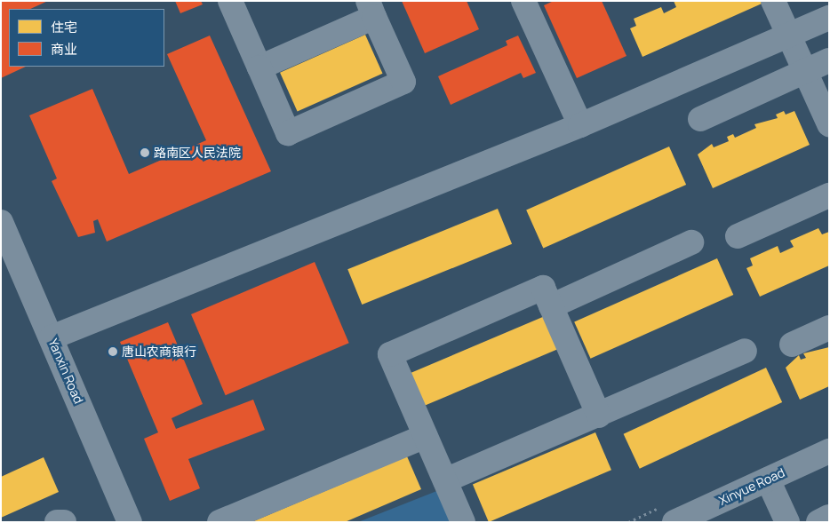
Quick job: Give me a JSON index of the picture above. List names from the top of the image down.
{
  "streets": {
    "street": ["Yanxin Road", "Xinyue Road"]
  },
  "places": ["路南区人民法院", "唐山农商银行"],
  "legend": ["住宅", "商业"]
}
